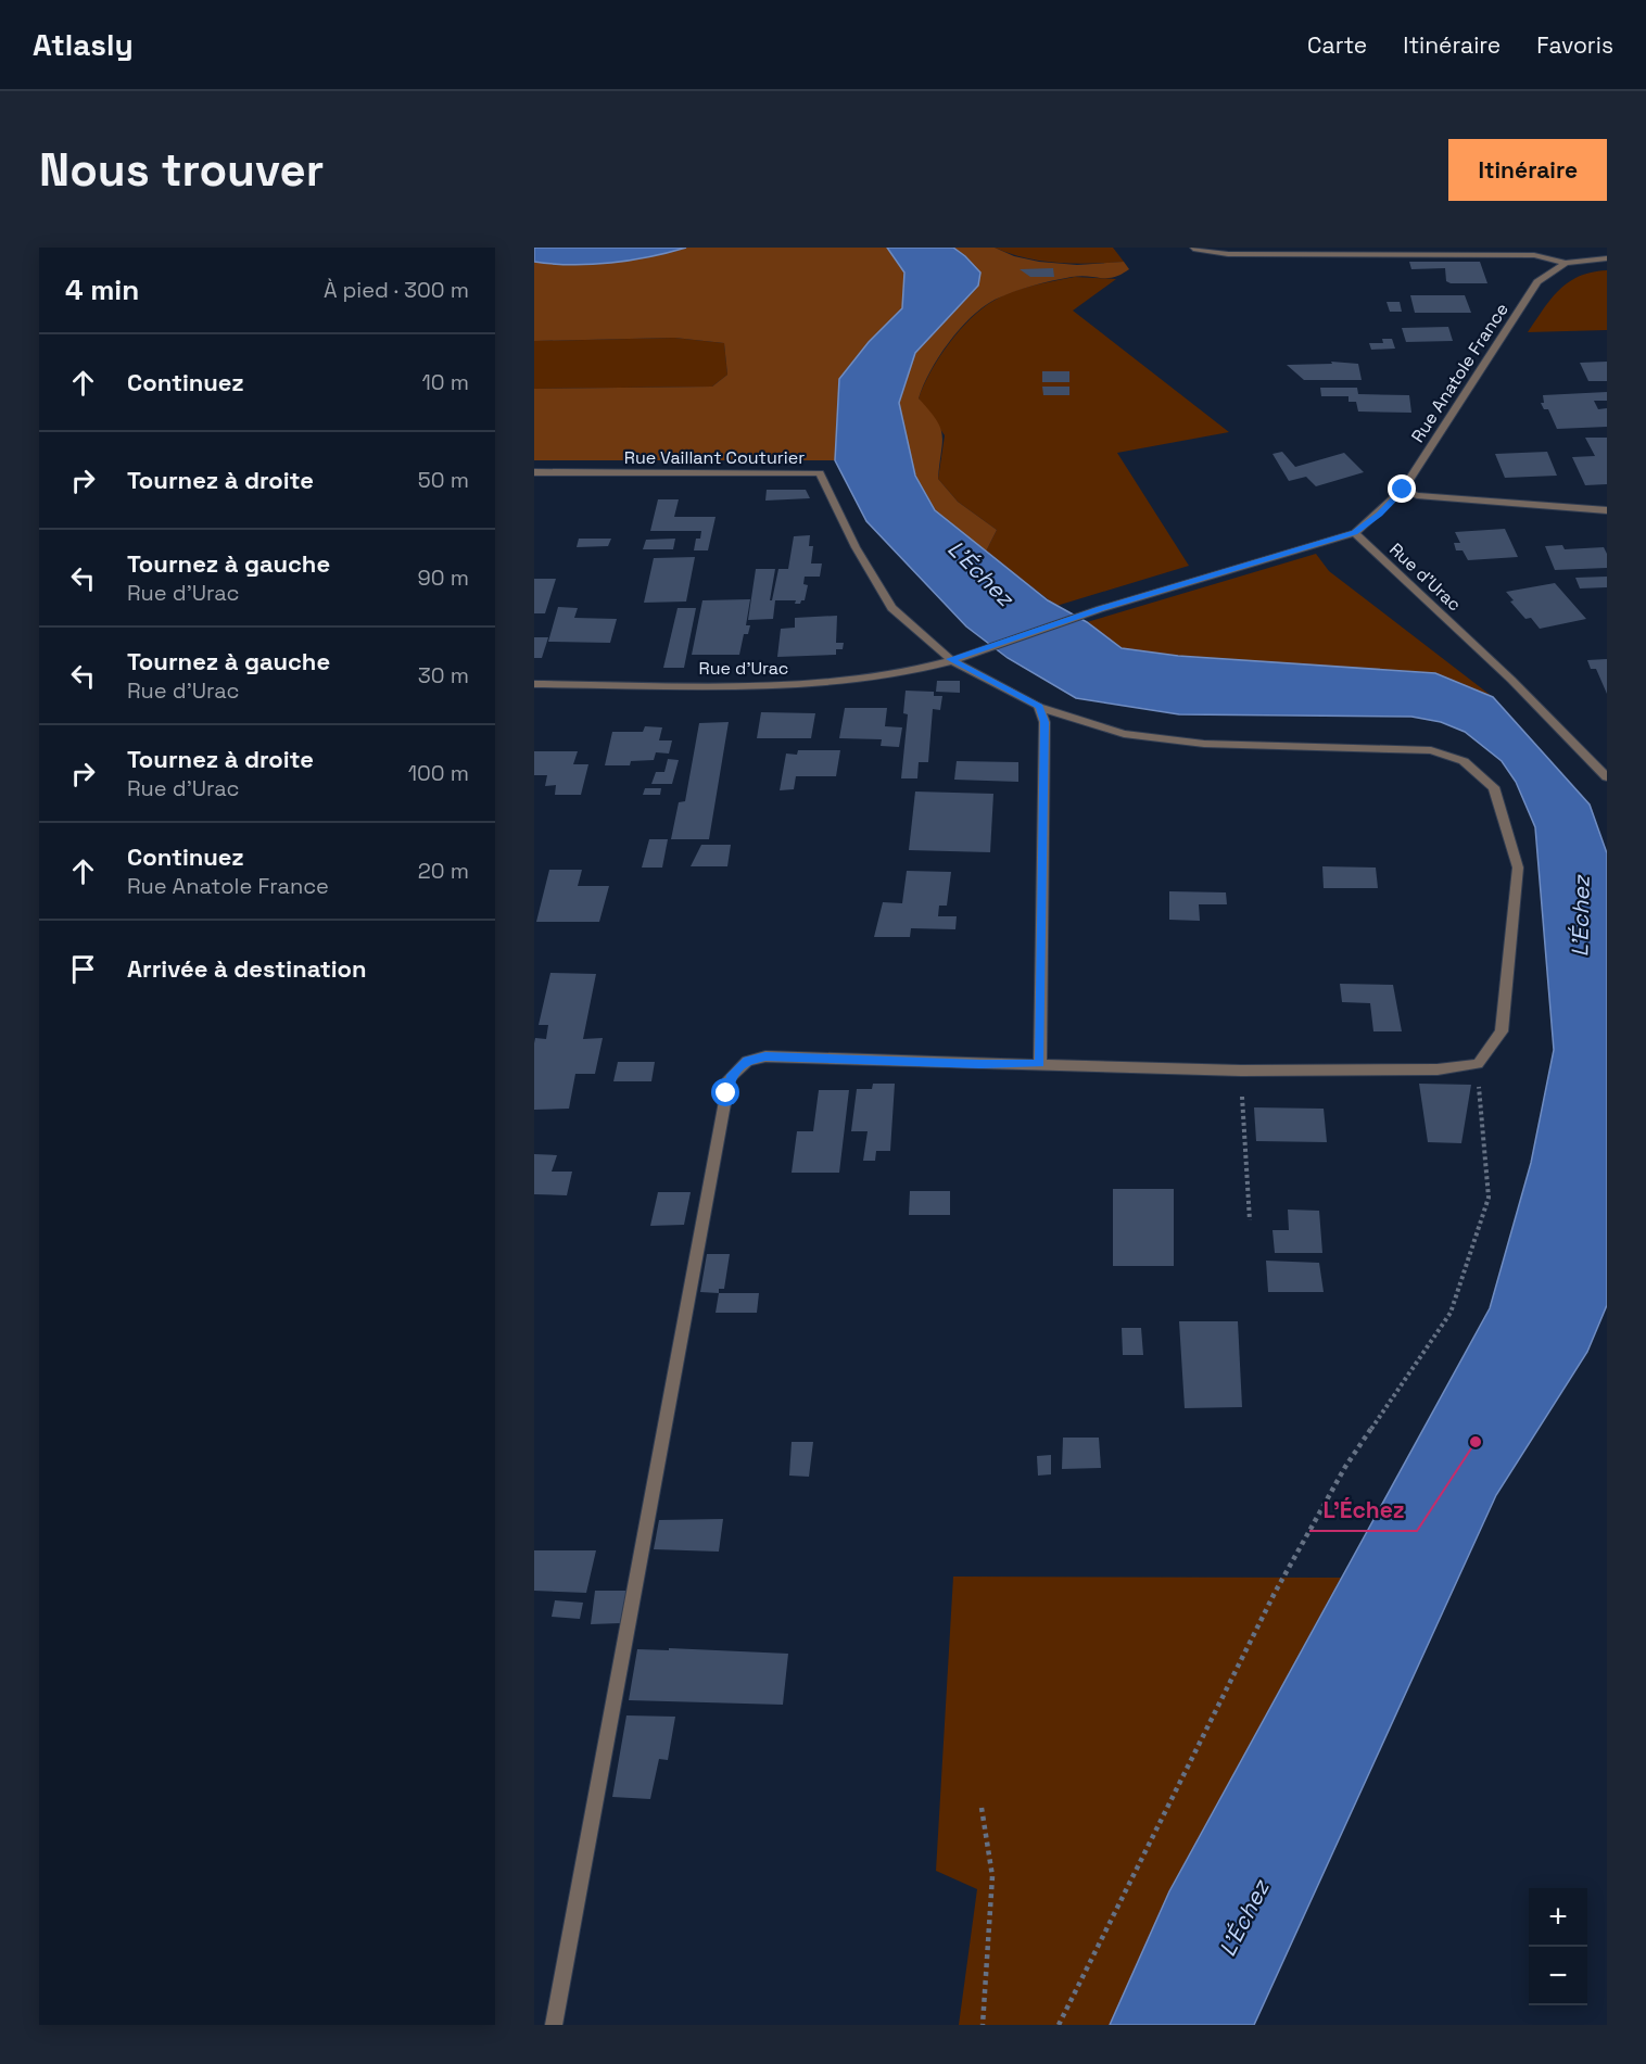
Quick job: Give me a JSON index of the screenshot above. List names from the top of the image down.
{
  "streets": {
    "street": ["Rue Anatole France", "Rue Vaillant Couturier", "Rue d'Urac"]
  },
  "crossings": [
    ["Rue Anatole France", "Rue d'Urac"],
    ["Rue Vaillant Couturier", "Rue d'Urac"]
  ],
  "water": ["L'Échez"],
  "places": ["L'Échez"],
  "page": {
    "header": "Atlasly",
    "nav": ["Carte", "Itinéraire", "Favoris"],
    "buttons": "Itinéraire",
    "title": "Nous trouver",
    "heading": ["4 min", "À pied · 300 m"],
    "list": [
      ["Continuez", "10 m"],
      ["Tournez à droite", "50 m"],
      ["Tournez à gauche", "Rue d'Urac", "90 m"],
      ["Tournez à gauche", "Rue d'Urac", "30 m"],
      ["Tournez à droite", "Rue d'Urac", "100 m"],
      ["Continuez", "Rue Anatole France", "20 m"],
      "Arrivée à destination"
    ],
    "map_buttons": ["+", "−"]
  }
}
